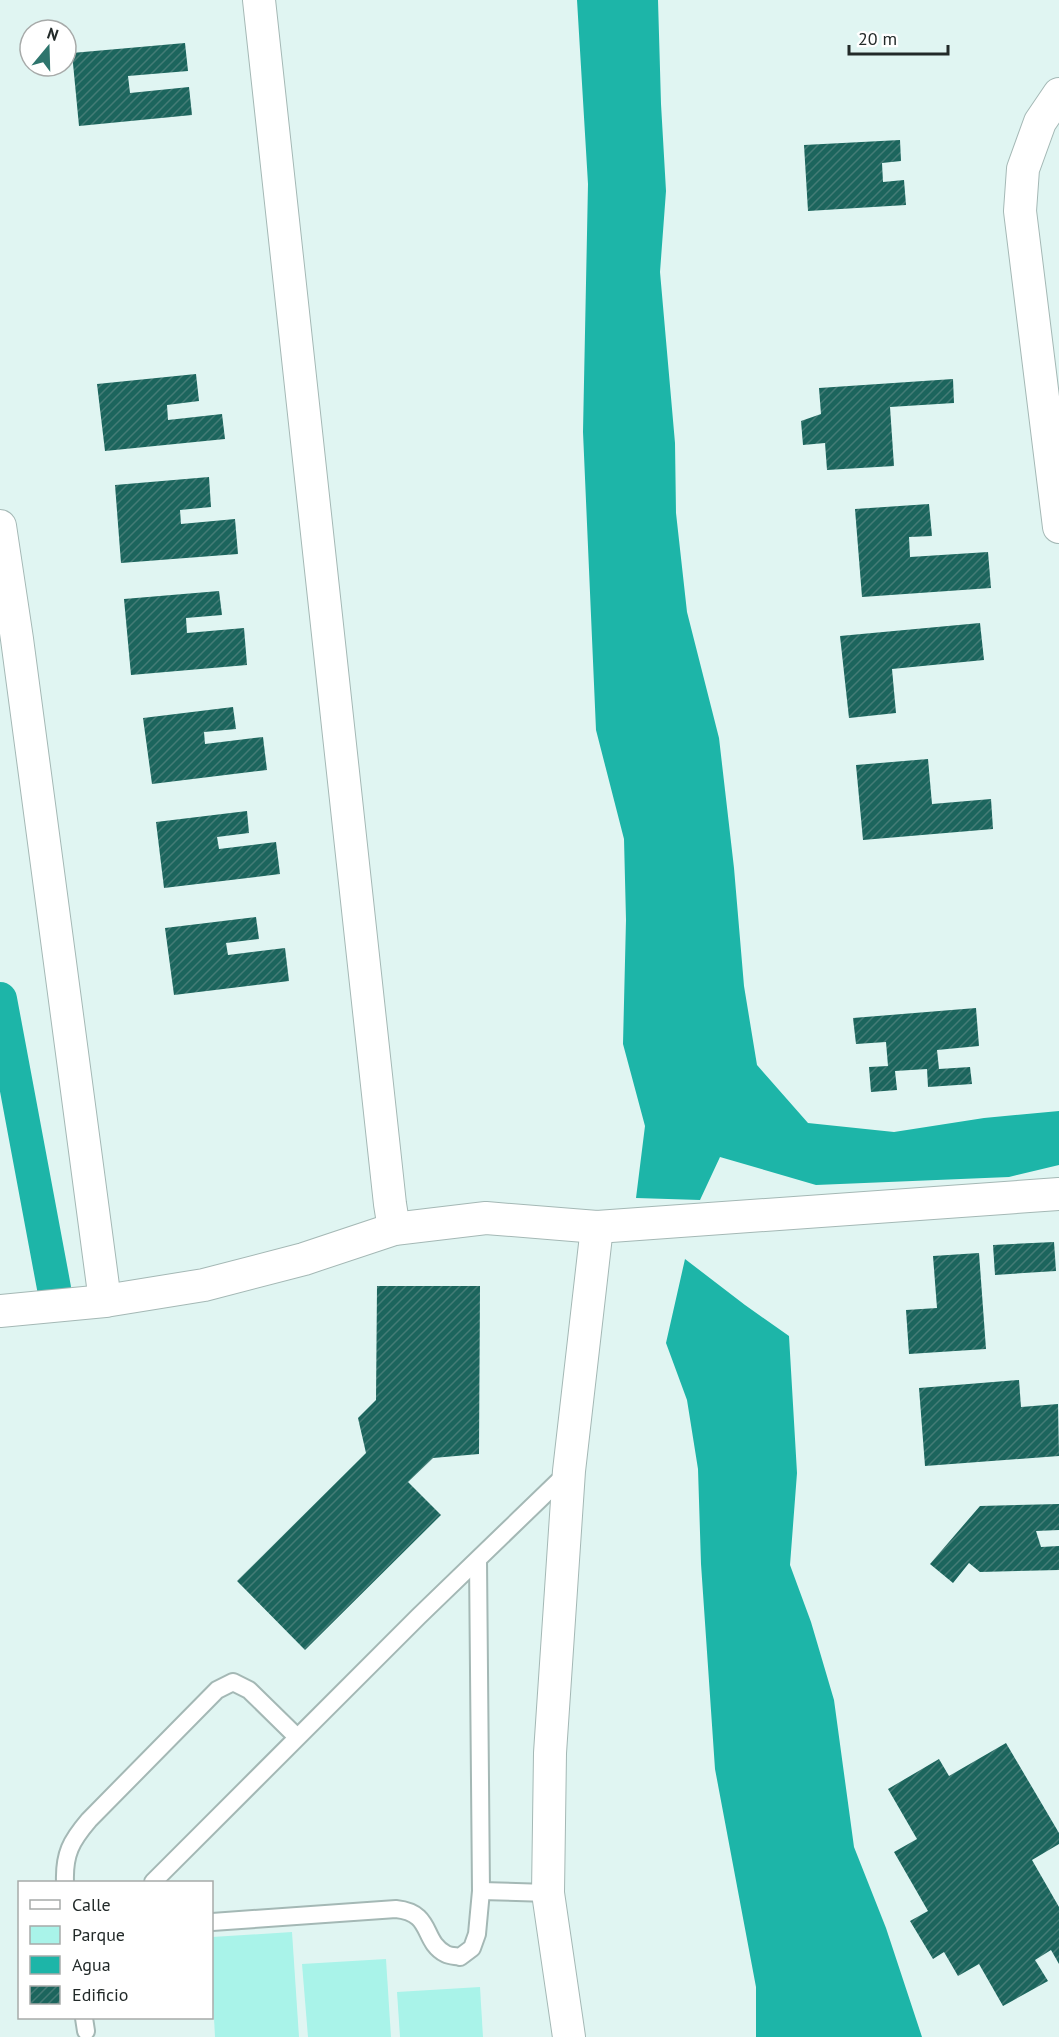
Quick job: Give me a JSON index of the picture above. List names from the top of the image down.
{
  "legend": [
    "Calle",
    "Parque",
    "Agua",
    "Edificio"
  ],
  "scale_bar": "20 m",
  "north": "top"
}
